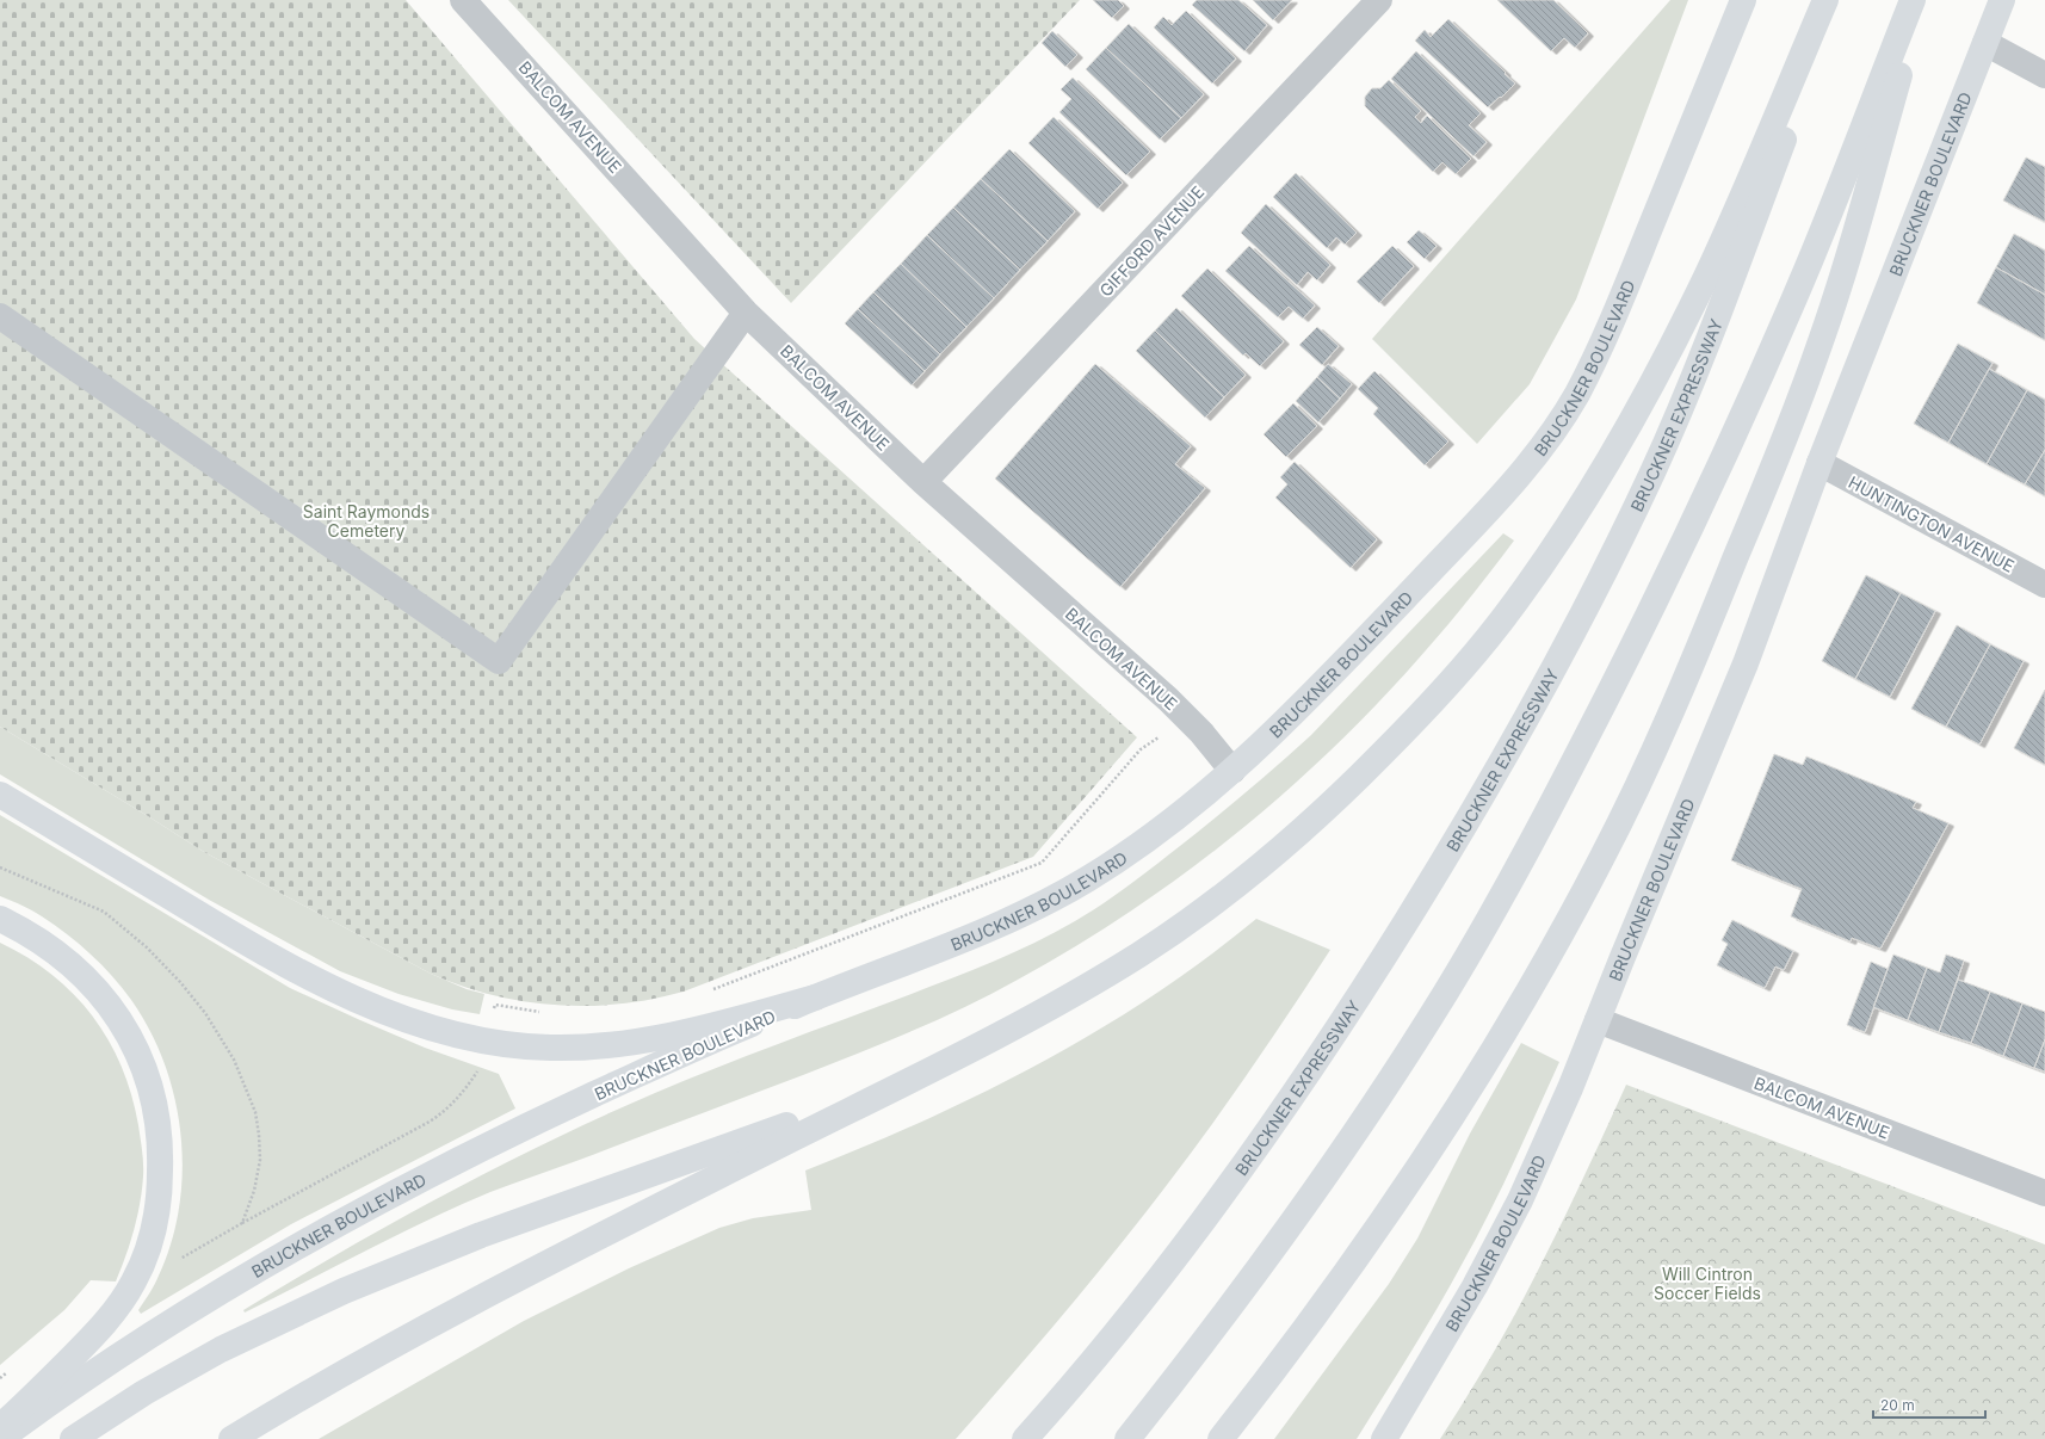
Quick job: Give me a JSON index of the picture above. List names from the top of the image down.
{
  "streets": {
    "main road": ["BRUCKNER BOULEVARD", "BRUCKNER EXPRESSWAY"],
    "street": ["BALCOM AVENUE", "GIFFORD AVENUE", "HUNTINGTON AVENUE"]
  },
  "crossings": [
    ["BALCOM AVENUE", "BRUCKNER BOULEVARD"],
    ["BALCOM AVENUE", "GIFFORD AVENUE"],
    ["BRUCKNER BOULEVARD", "HUNTINGTON AVENUE"]
  ],
  "parks": ["Saint Raymonds Cemetery", "Will Cintron Soccer Fields"],
  "scale_bar": "20 m"
}
